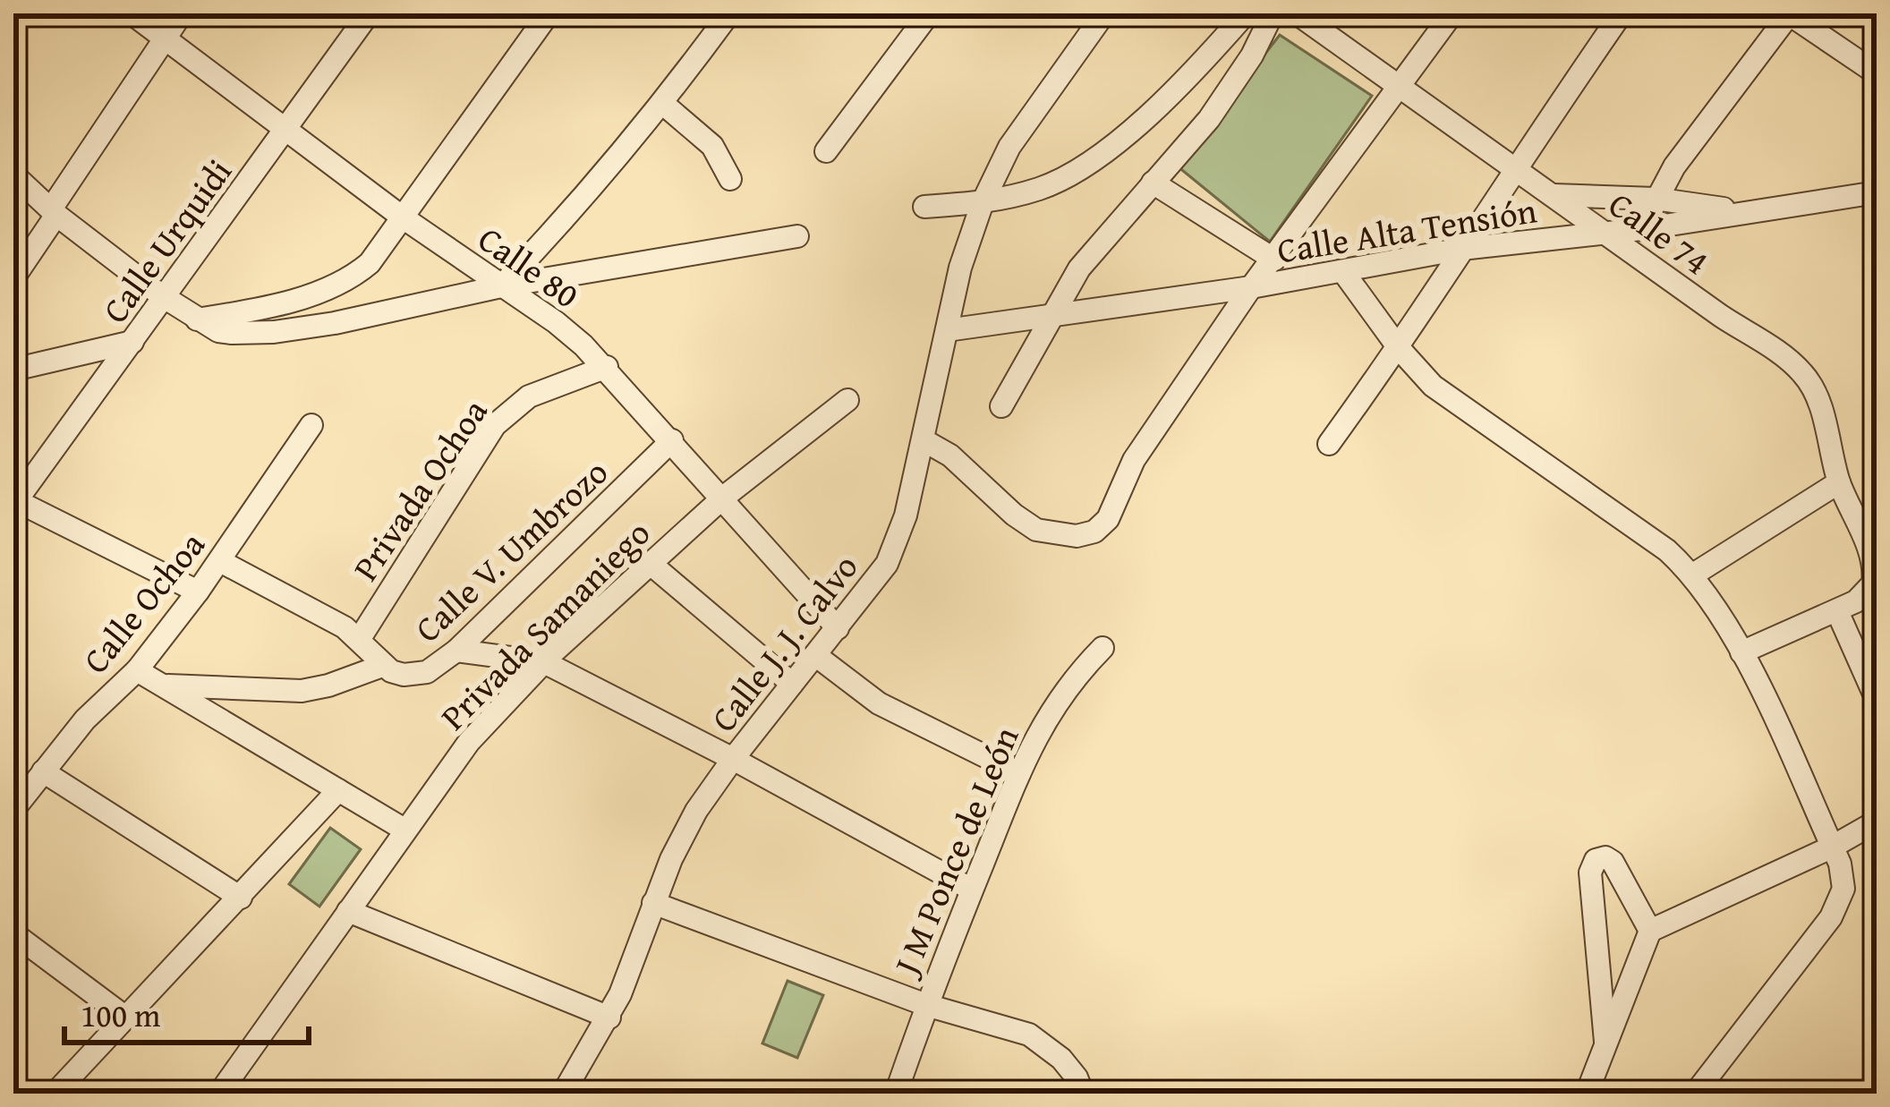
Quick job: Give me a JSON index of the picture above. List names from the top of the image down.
{
  "streets": {
    "street": [
      "Calle Alta Tensión",
      "Calle 74",
      "Calle Urquidi",
      "Calle 80",
      "Privada Ochoa",
      "Calle V. Umbrozo",
      "Calle Ochoa",
      "Privada Samaniego",
      "Calle J. J. Calvo",
      "J M Ponce de León"
    ]
  },
  "crossings": [
    ["Calle Alta Tensión", "Calle 74"],
    ["Calle Alta Tensión", "Calle J. J. Calvo"],
    ["Calle Urquidi", "Calle 80"],
    ["Calle 80", "Privada Ochoa"],
    ["Calle 80", "Calle V. Umbrozo"],
    ["Calle 80", "Privada Samaniego"],
    ["Calle 80", "Calle J. J. Calvo"],
    ["Privada Ochoa", "Calle V. Umbrozo"],
    ["Calle V. Umbrozo", "Calle Ochoa"]
  ],
  "scale_bar": "100 m"
}
